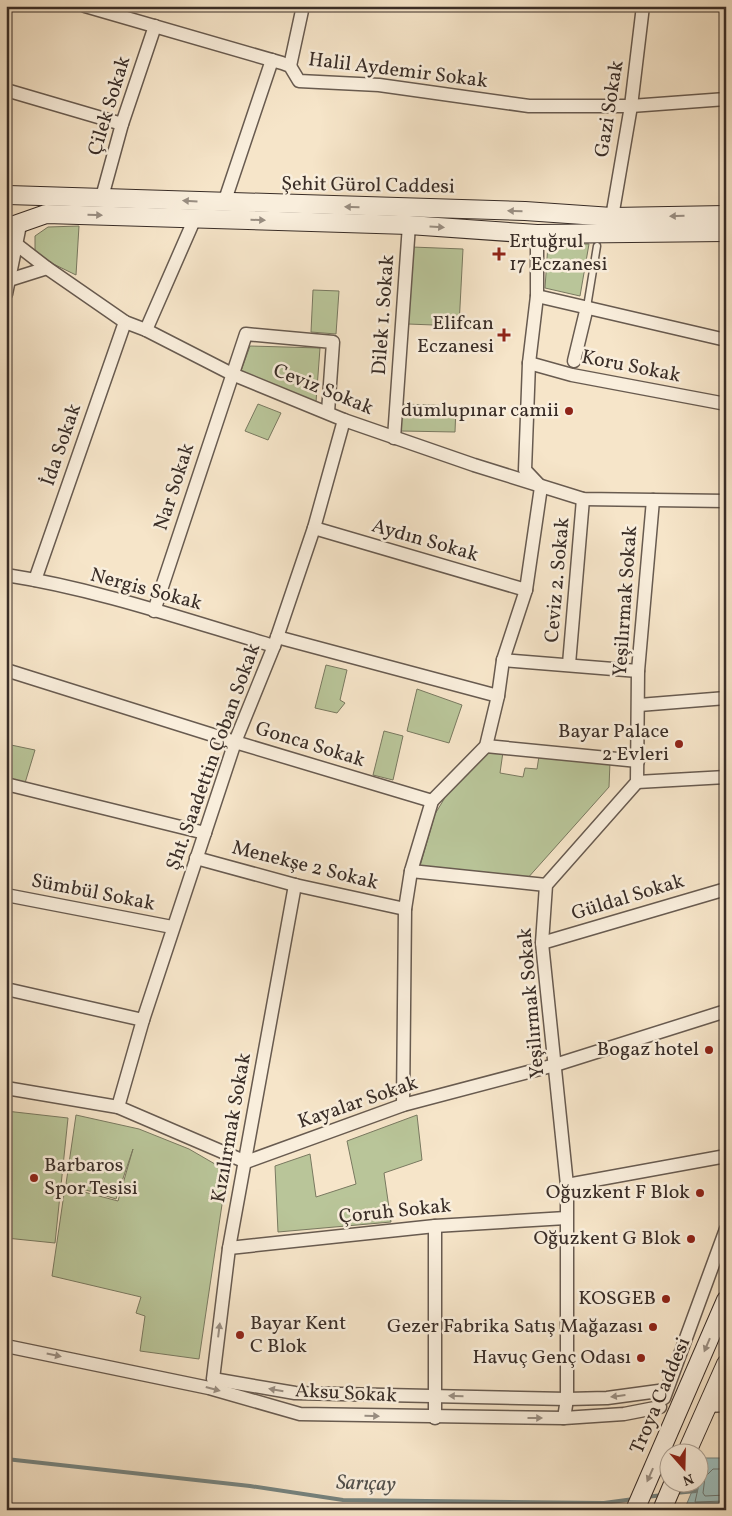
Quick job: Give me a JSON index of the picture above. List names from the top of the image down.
{
  "streets": {
    "main road": ["Şehit Gürol Caddesi", "Troya Caddesi"],
    "street": [
      "Halil Aydemir Sokak",
      "Çilek Sokak",
      "Gazi Sokak",
      "Dilek 1. Sokak",
      "Koru Sokak",
      "Ceviz Sokak",
      "İda Sokak",
      "Nar Sokak",
      "Aydın Sokak",
      "Ceviz 2. Sokak",
      "Nergis Sokak",
      "Yeşilırmak Sokak",
      "Gonca Sokak",
      "Şht. Saadettin Çoban Sokak",
      "Menekşe 2 Sokak",
      "Sümbül Sokak",
      "Güldal Sokak",
      "Kayalar Sokak",
      "Kızılırmak Sokak",
      "Çoruh Sokak",
      "Aksu Sokak"
    ]
  },
  "crossings": [
    ["Halil Aydemir Sokak", "Çilek Sokak"],
    ["Halil Aydemir Sokak", "Gazi Sokak"],
    ["Çilek Sokak", "Şehit Gürol Caddesi"],
    ["Gazi Sokak", "Şehit Gürol Caddesi"],
    ["Şehit Gürol Caddesi", "Dilek 1. Sokak"],
    ["Dilek 1. Sokak", "Ceviz Sokak"],
    ["Ceviz Sokak", "İda Sokak"],
    ["Ceviz Sokak", "Nar Sokak"],
    ["Ceviz Sokak", "Ceviz 2. Sokak"],
    ["Ceviz Sokak", "Yeşilırmak Sokak"],
    ["Ceviz Sokak", "Şht. Saadettin Çoban Sokak"],
    ["İda Sokak", "Nergis Sokak"],
    ["Nar Sokak", "Nergis Sokak"],
    ["Aydın Sokak", "Şht. Saadettin Çoban Sokak"],
    ["Nergis Sokak", "Şht. Saadettin Çoban Sokak"],
    ["Yeşilırmak Sokak", "Güldal Sokak"],
    ["Yeşilırmak Sokak", "Kayalar Sokak"],
    ["Yeşilırmak Sokak", "Çoruh Sokak"],
    ["Yeşilırmak Sokak", "Aksu Sokak"],
    ["Gonca Sokak", "Şht. Saadettin Çoban Sokak"],
    ["Şht. Saadettin Çoban Sokak", "Menekşe 2 Sokak"],
    ["Şht. Saadettin Çoban Sokak", "Sümbül Sokak"],
    ["Menekşe 2 Sokak", "Kızılırmak Sokak"],
    ["Kayalar Sokak", "Kızılırmak Sokak"],
    ["Kızılırmak Sokak", "Çoruh Sokak"],
    ["Kızılırmak Sokak", "Aksu Sokak"]
  ],
  "water": ["Sarıçay"],
  "places": {
    "health": ["Ertuğrul 17 Eczanesi", "Elifcan Eczanesi"],
    "other": [
      "dumlupınar camii",
      "Bayar Palace 2 Evleri",
      "Bogaz hotel",
      "Barbaros Spor Tesisi",
      "Oğuzkent F Blok",
      "Oğuzkent G Blok",
      "KOSGEB",
      "Gezer Fabrika Satış Mağazası",
      "Bayar Kent C Blok",
      "Havuç Genç Odası"
    ]
  },
  "north": "bottom"
}
